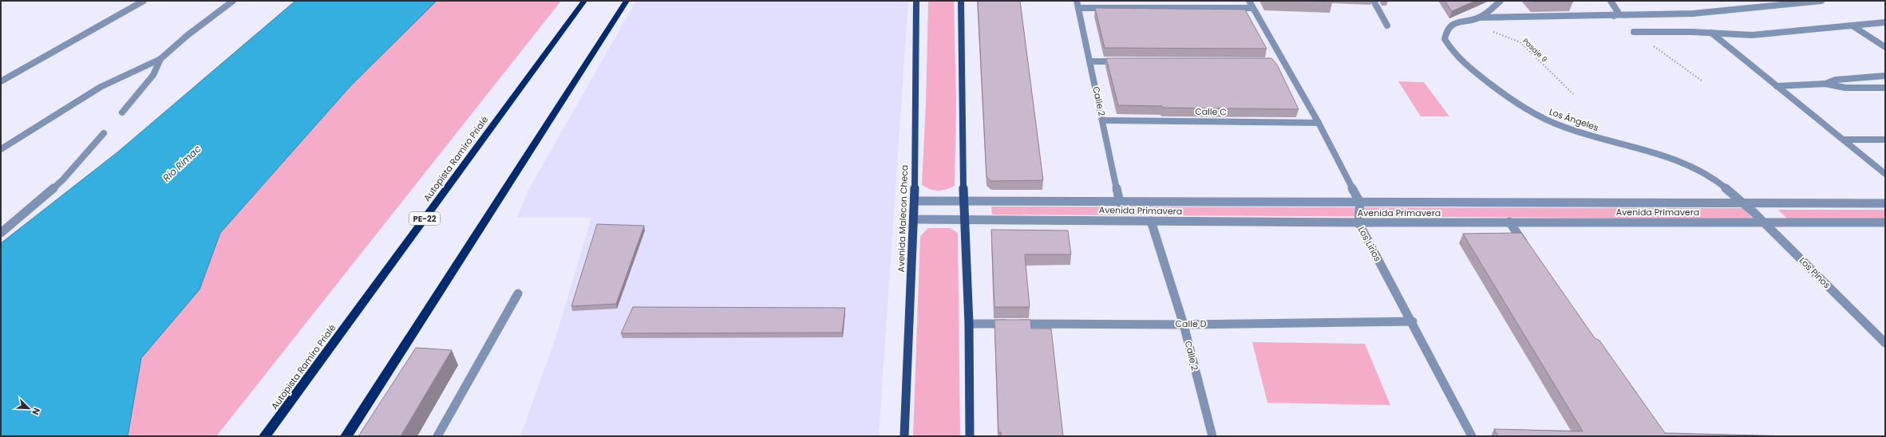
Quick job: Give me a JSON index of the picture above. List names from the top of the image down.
{
  "streets": {
    "highway": ["Autopista Ramiro Prialé", "PE-22"],
    "main road": ["Avenida Malecon Checa"],
    "street": [
      "Calle 2",
      "Calle C",
      "Los Ángeles",
      "Avenida Primavera",
      "Los Lirios",
      "Los Pinos",
      "Calle D"
    ],
    "path": ["Pasaje 9"]
  },
  "crossings": [
    ["Calle 2", "Calle C"],
    ["Calle 2", "Avenida Primavera"],
    ["Calle 2", "Calle D"],
    ["Los Ángeles", "Avenida Primavera"],
    ["Los Ángeles", "Los Pinos"],
    ["Avenida Primavera", "Avenida Malecon Checa"],
    ["Avenida Primavera", "Los Lirios"],
    ["Avenida Primavera", "Los Pinos"],
    ["Los Lirios", "Calle D"]
  ],
  "water": ["Río Rímac"],
  "north": "bottom right"
}
